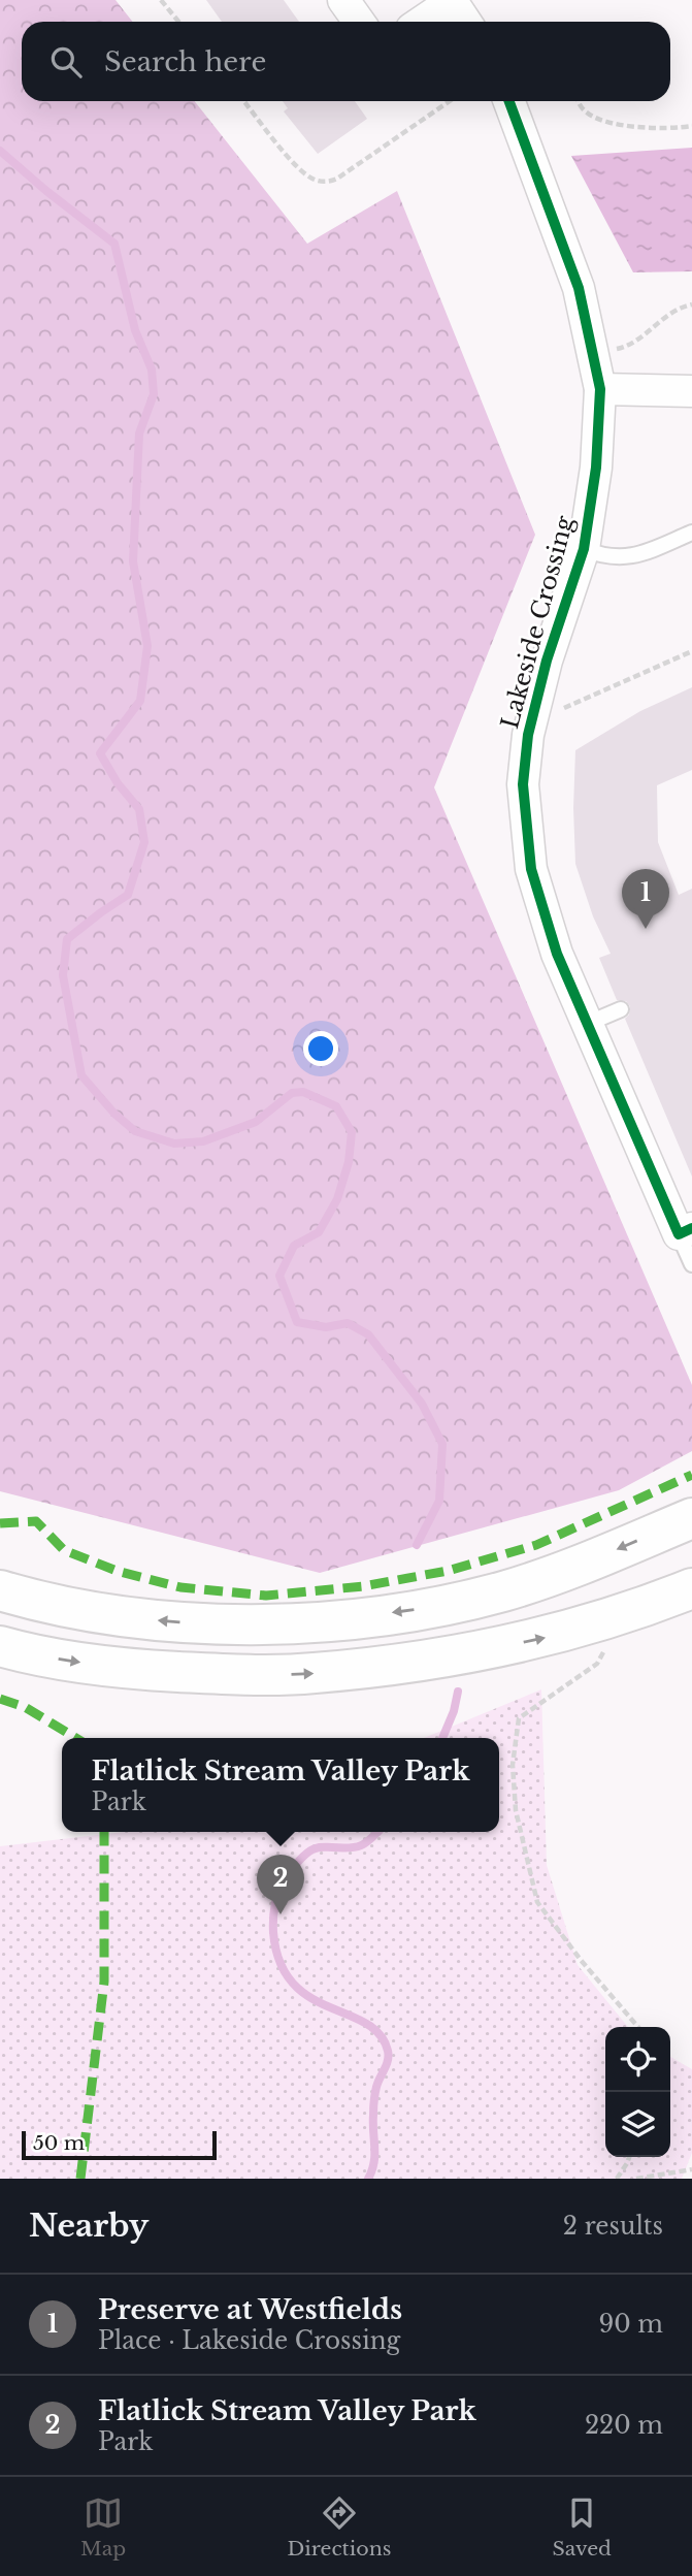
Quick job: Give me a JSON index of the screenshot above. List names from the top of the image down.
{
  "streets": {
    "street": ["Lakeside Crossing"]
  },
  "scale_bar": "50 m",
  "page": {
    "search": "Search here",
    "pins": ["1", "2"],
    "popup": ["Flatlick Stream Valley Park", "Park"],
    "scale": "50 m",
    "heading": ["Nearby", "2 results"],
    "list": [
      {
        "mark": "1",
        "name": "Preserve at Westfields",
        "note": "Place · Lakeside Crossing",
        "value": "90 m"
      },
      {
        "mark": "2",
        "name": "Flatlick Stream Valley Park",
        "note": "Park",
        "value": "220 m"
      }
    ],
    "nav": ["Map", "Directions", "Saved"]
  }
}
